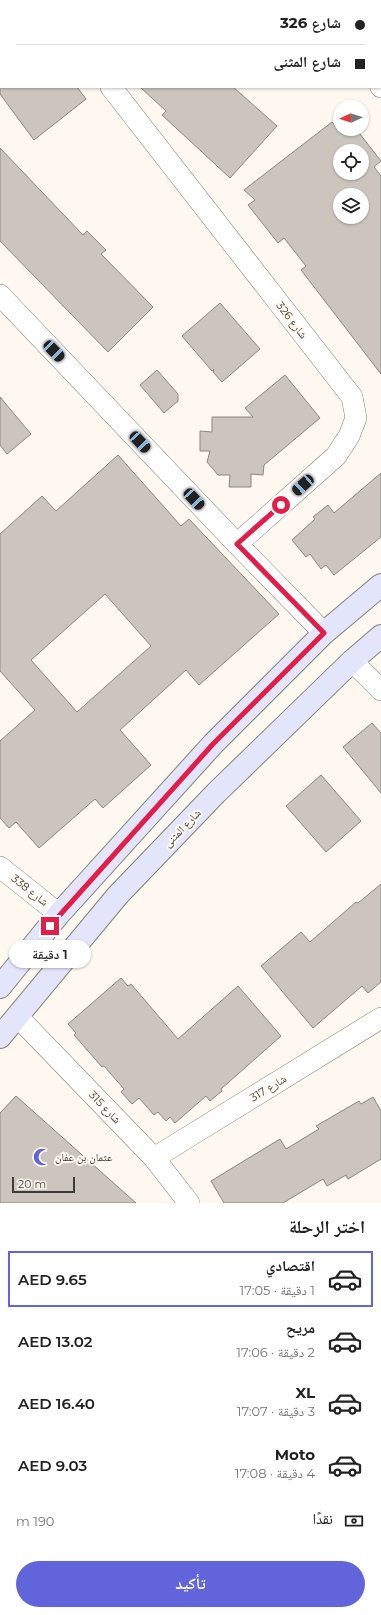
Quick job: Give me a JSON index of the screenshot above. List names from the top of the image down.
{
  "streets": {
    "street": [
      "شارع 326",
      "شارع المثنى",
      "شارع 338",
      "شارع 317",
      "شارع 315"
    ]
  },
  "crossings": [
    ["شارع المثنى", "شارع 315"],
    ["شارع 317", "شارع 315"]
  ],
  "places": {
    "mosque": ["عثمان بن عفان"]
  },
  "scale_bar": "20 m",
  "north": "left",
  "page": {
    "banner": ["شارع 326", "شارع المثنى"],
    "bubble": "1 دقيقة",
    "scale": "20 m",
    "heading": "اختر الرحلة",
    "list": [
      {
        "name": "اقتصادي",
        "note": "1 دقيقة · 17:05",
        "value": "AED 9.65"
      },
      {
        "name": "مريح",
        "note": "2 دقيقة · 17:06",
        "value": "AED 13.02"
      },
      {
        "name": "XL",
        "note": "3 دقيقة · 17:07",
        "value": "AED 16.40"
      },
      {
        "name": "Moto",
        "note": "4 دقيقة · 17:08",
        "value": "AED 9.03"
      }
    ],
    "pay": ["نقدًا", "190 m"],
    "buttons": "تأكيد"
  }
}
